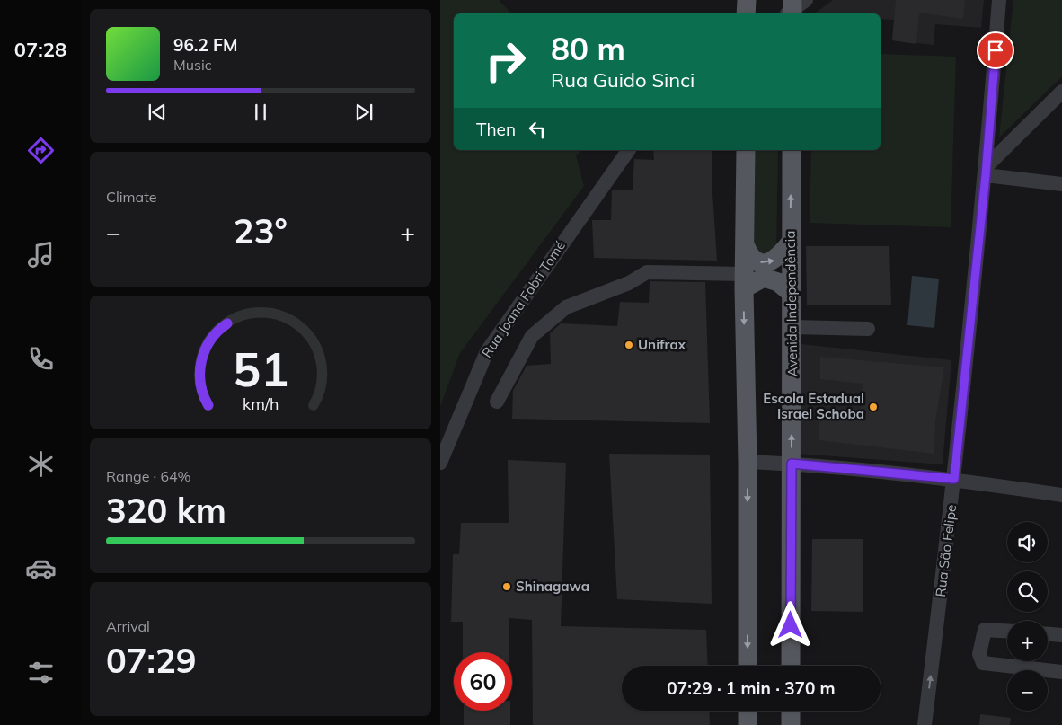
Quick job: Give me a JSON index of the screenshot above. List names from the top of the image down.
{
  "streets": {
    "main road": ["Avenida Independência"],
    "street": ["Rua Joana Fabri Tomé", "Rua São Felipe"]
  },
  "places": ["Unifrax", "Escola Estadual Israel Schoba", "Shinagawa"],
  "page": {
    "tabs": "07:28",
    "turn": ["80 m", "Rua Guido Sinci"],
    "song": ["96.2 FM", "Music"],
    "then": "Then",
    "tile": [
      "Climate",
      ["Range · 64%", "320 km"],
      ["Arrival", "07:29"]
    ],
    "heat": ["−", "23°", "+"],
    "map_buttons": ["+", "−"],
    "limit": "60",
    "trip": "07:29 · 1 min · 370 m",
    "gauge": ["51", "km/h"]
  }
}
